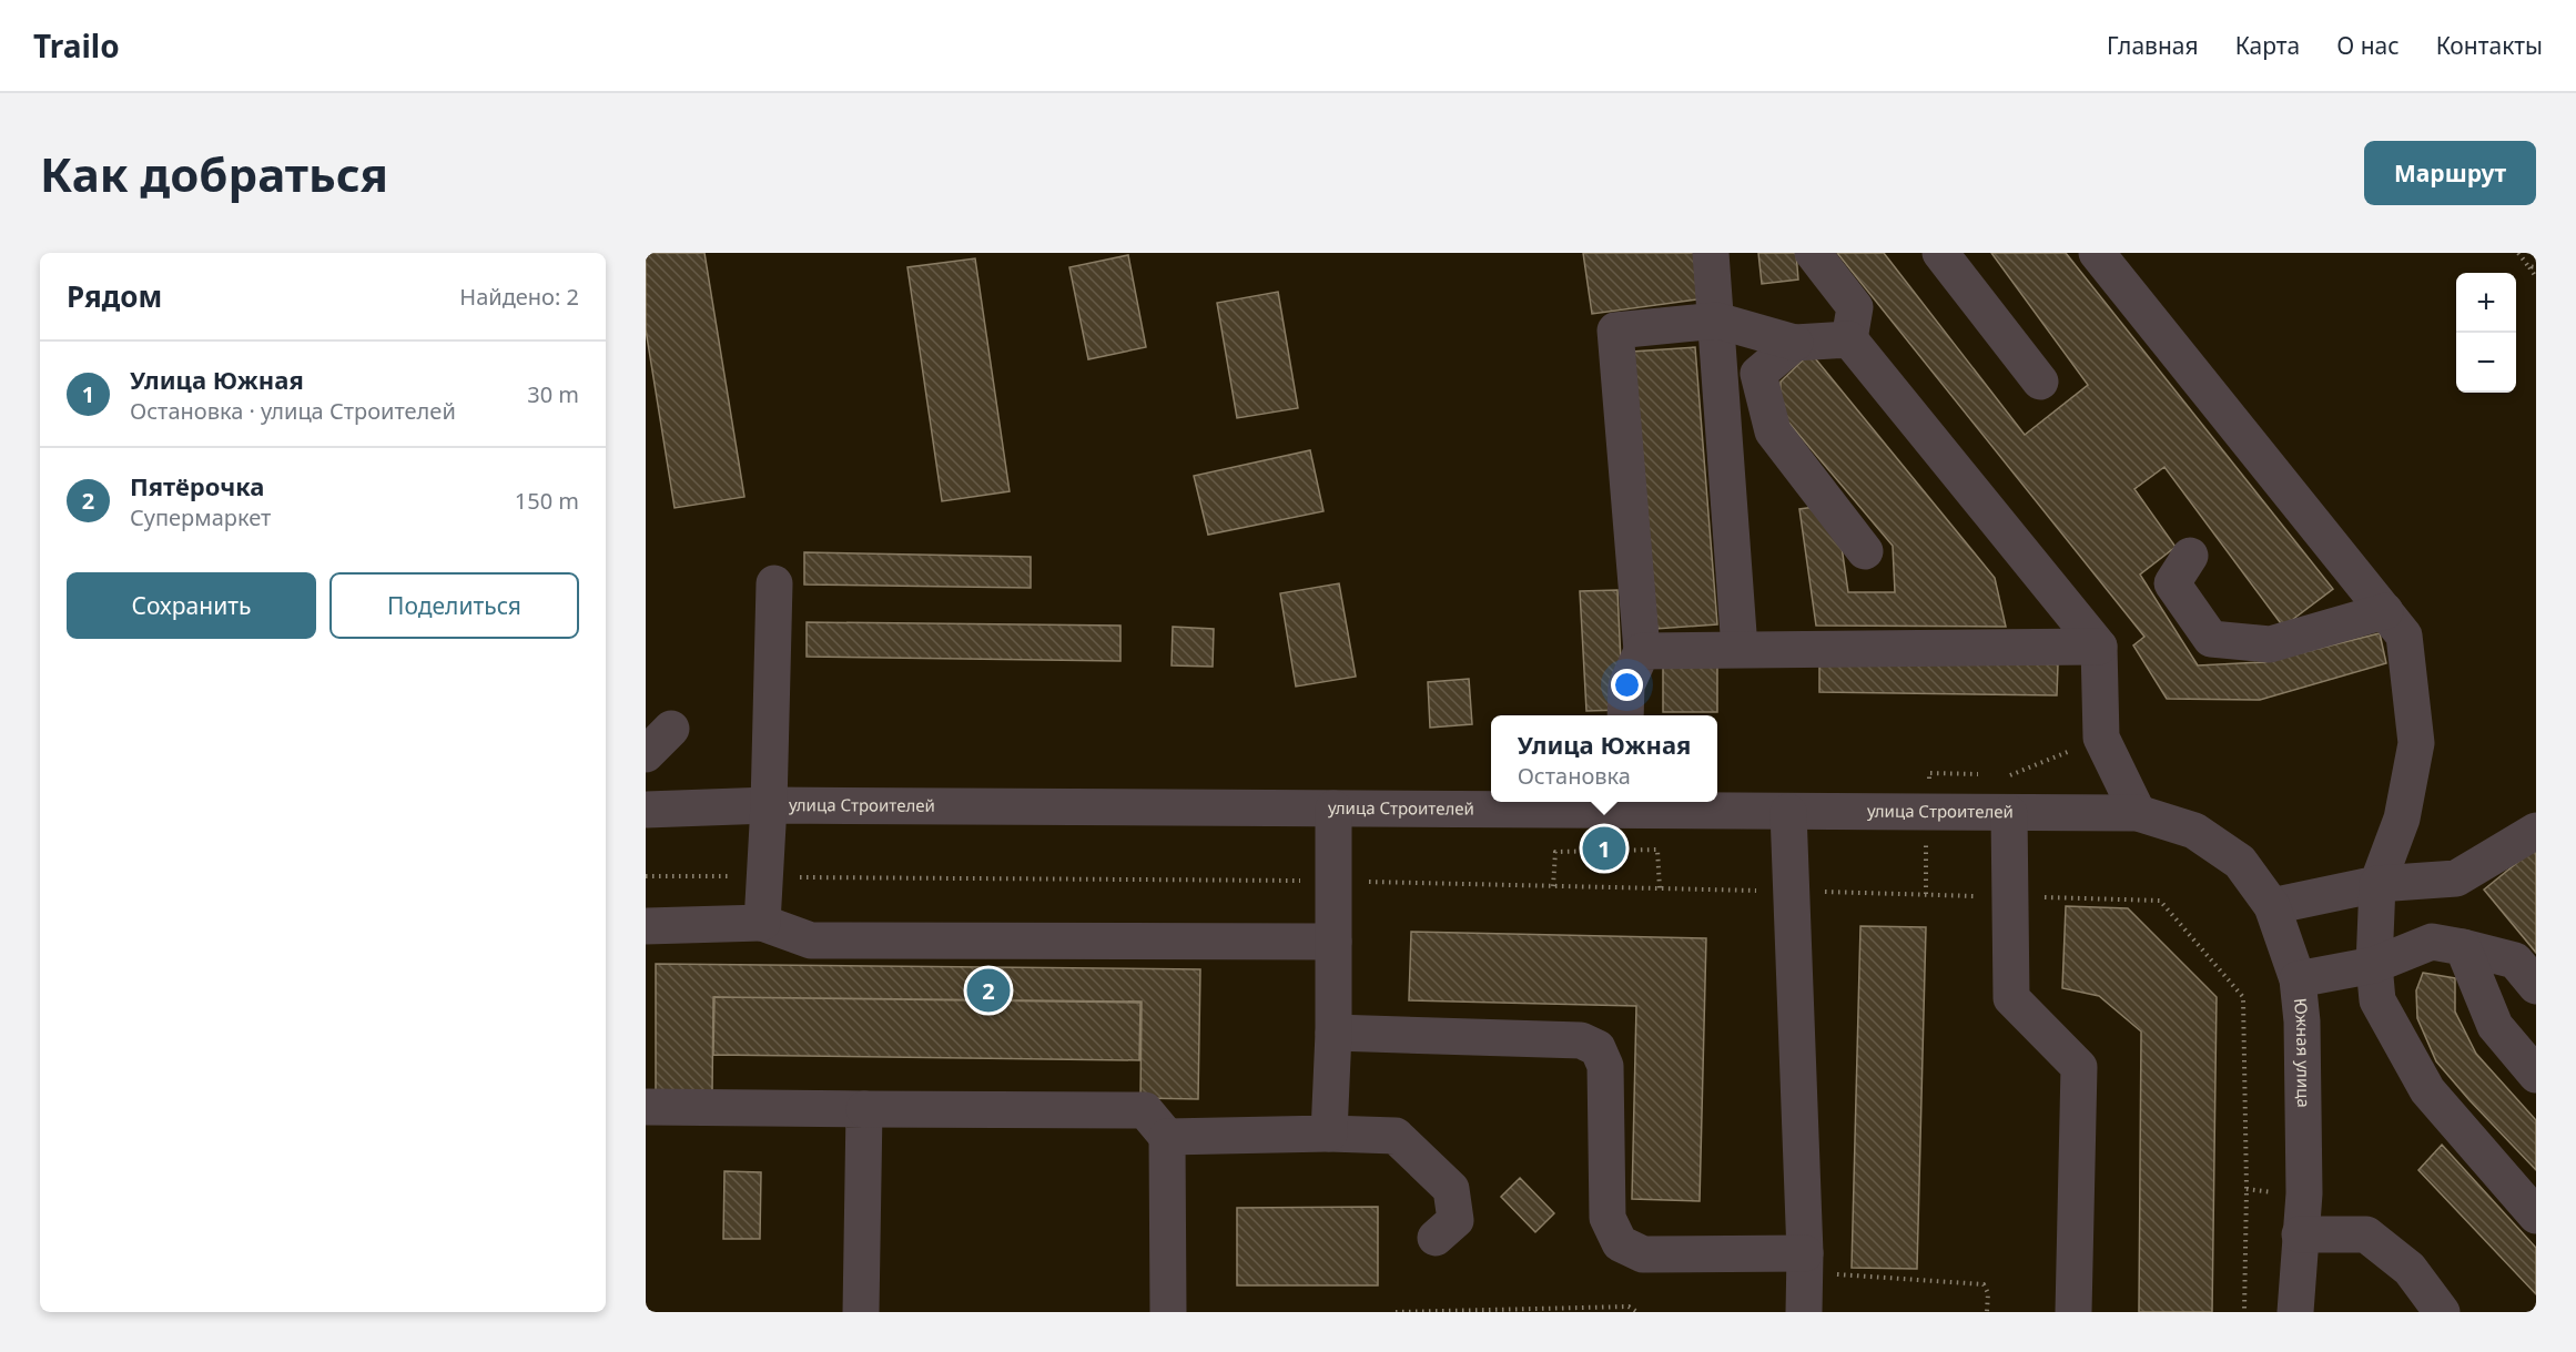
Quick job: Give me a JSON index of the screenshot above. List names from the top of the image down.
{
  "streets": {
    "street": ["улица Строителей", "Южная улица"]
  },
  "crossings": [
    ["улица Строителей", "Южная улица"]
  ],
  "page": {
    "header": "Trailo",
    "nav": [
      "Главная",
      "Карта",
      "О нас",
      "Контакты"
    ],
    "buttons": [
      "Маршрут",
      ["Сохранить", "Поделиться"]
    ],
    "title": "Как добраться",
    "heading": ["Рядом", "Найдено: 2"],
    "map_buttons": ["+", "−"],
    "list": [
      {
        "mark": "1",
        "name": "Улица Южная",
        "note": "Остановка · улица Строителей",
        "value": "30 m"
      },
      {
        "mark": "2",
        "name": "Пятёрочка",
        "note": "Супермаркет",
        "value": "150 m"
      }
    ],
    "popup": ["Улица Южная", "Остановка"],
    "pins": ["1", "2"]
  }
}
